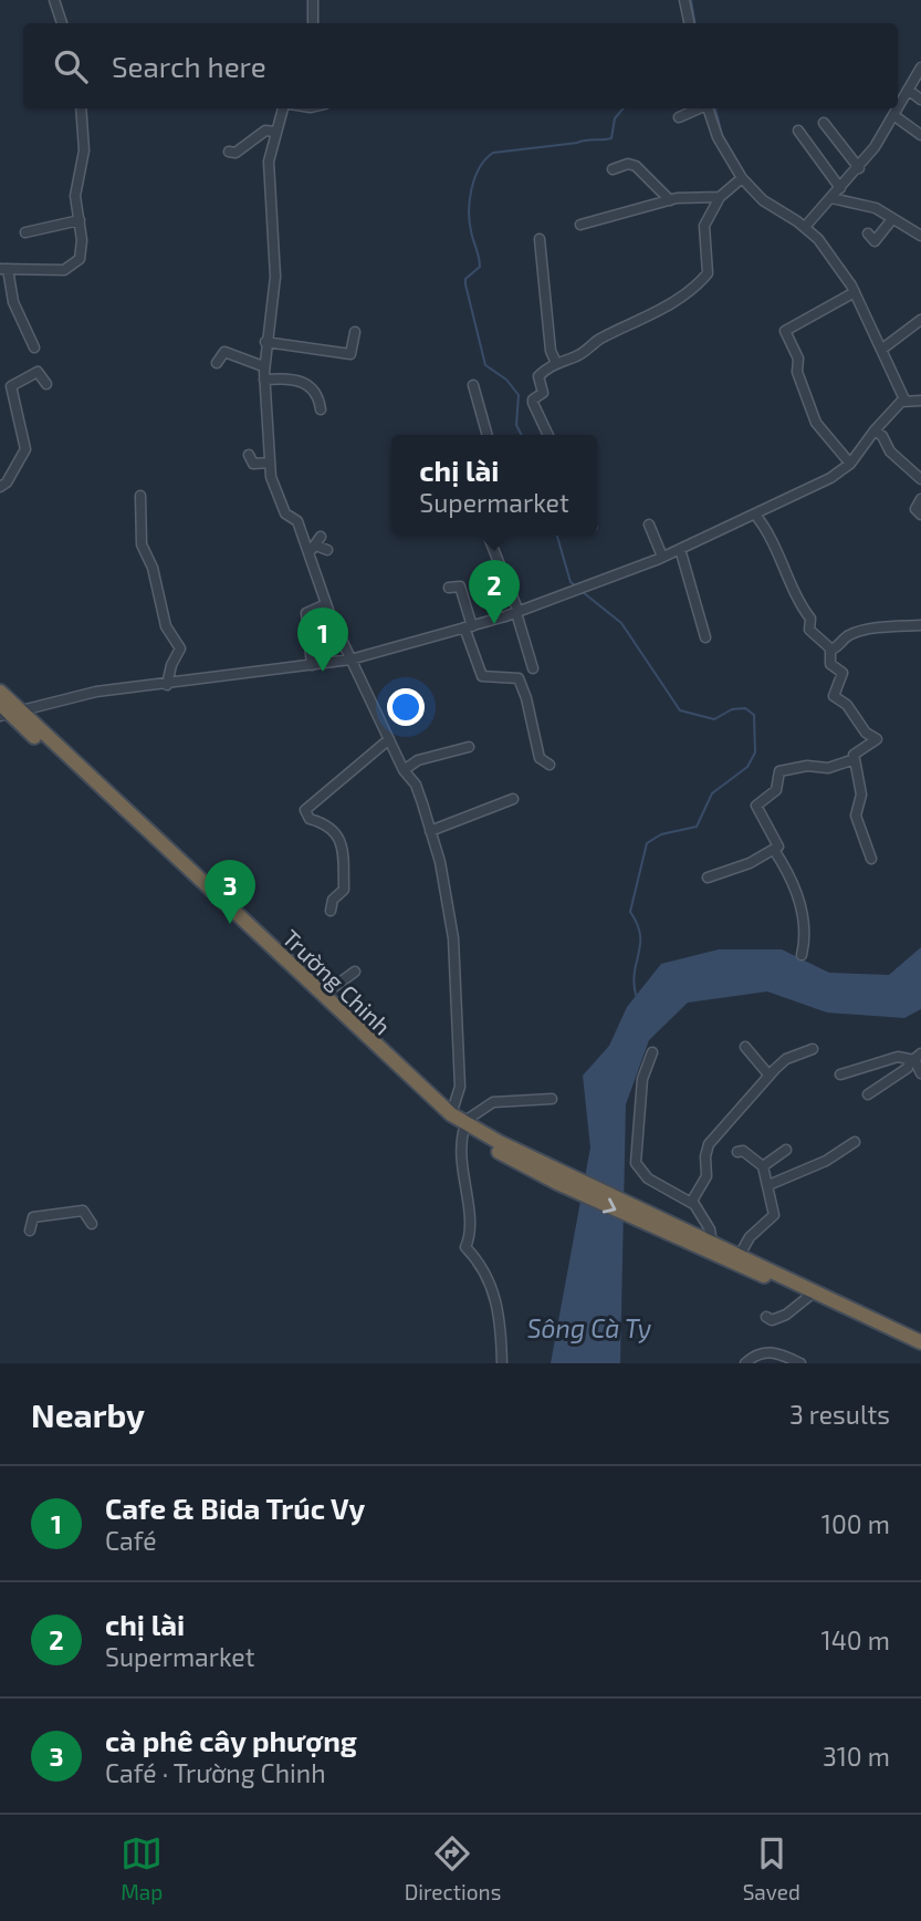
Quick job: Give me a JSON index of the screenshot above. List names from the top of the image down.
{
  "streets": {
    "highway": ["Trường Chinh"]
  },
  "water": ["Sông Cà Ty"],
  "page": {
    "search": "Search here",
    "popup": ["chị lài", "Supermarket"],
    "pins": ["2", "1", "3"],
    "heading": ["Nearby", "3 results"],
    "list": [
      {
        "mark": "1",
        "name": "Cafe & Bida Trúc Vy",
        "note": "Café",
        "value": "100 m"
      },
      {
        "mark": "2",
        "name": "chị lài",
        "note": "Supermarket",
        "value": "140 m"
      },
      {
        "mark": "3",
        "name": "cà phê cây phượng",
        "note": "Café · Trường Chinh",
        "value": "310 m"
      }
    ],
    "nav": ["Map", "Directions", "Saved"]
  }
}
